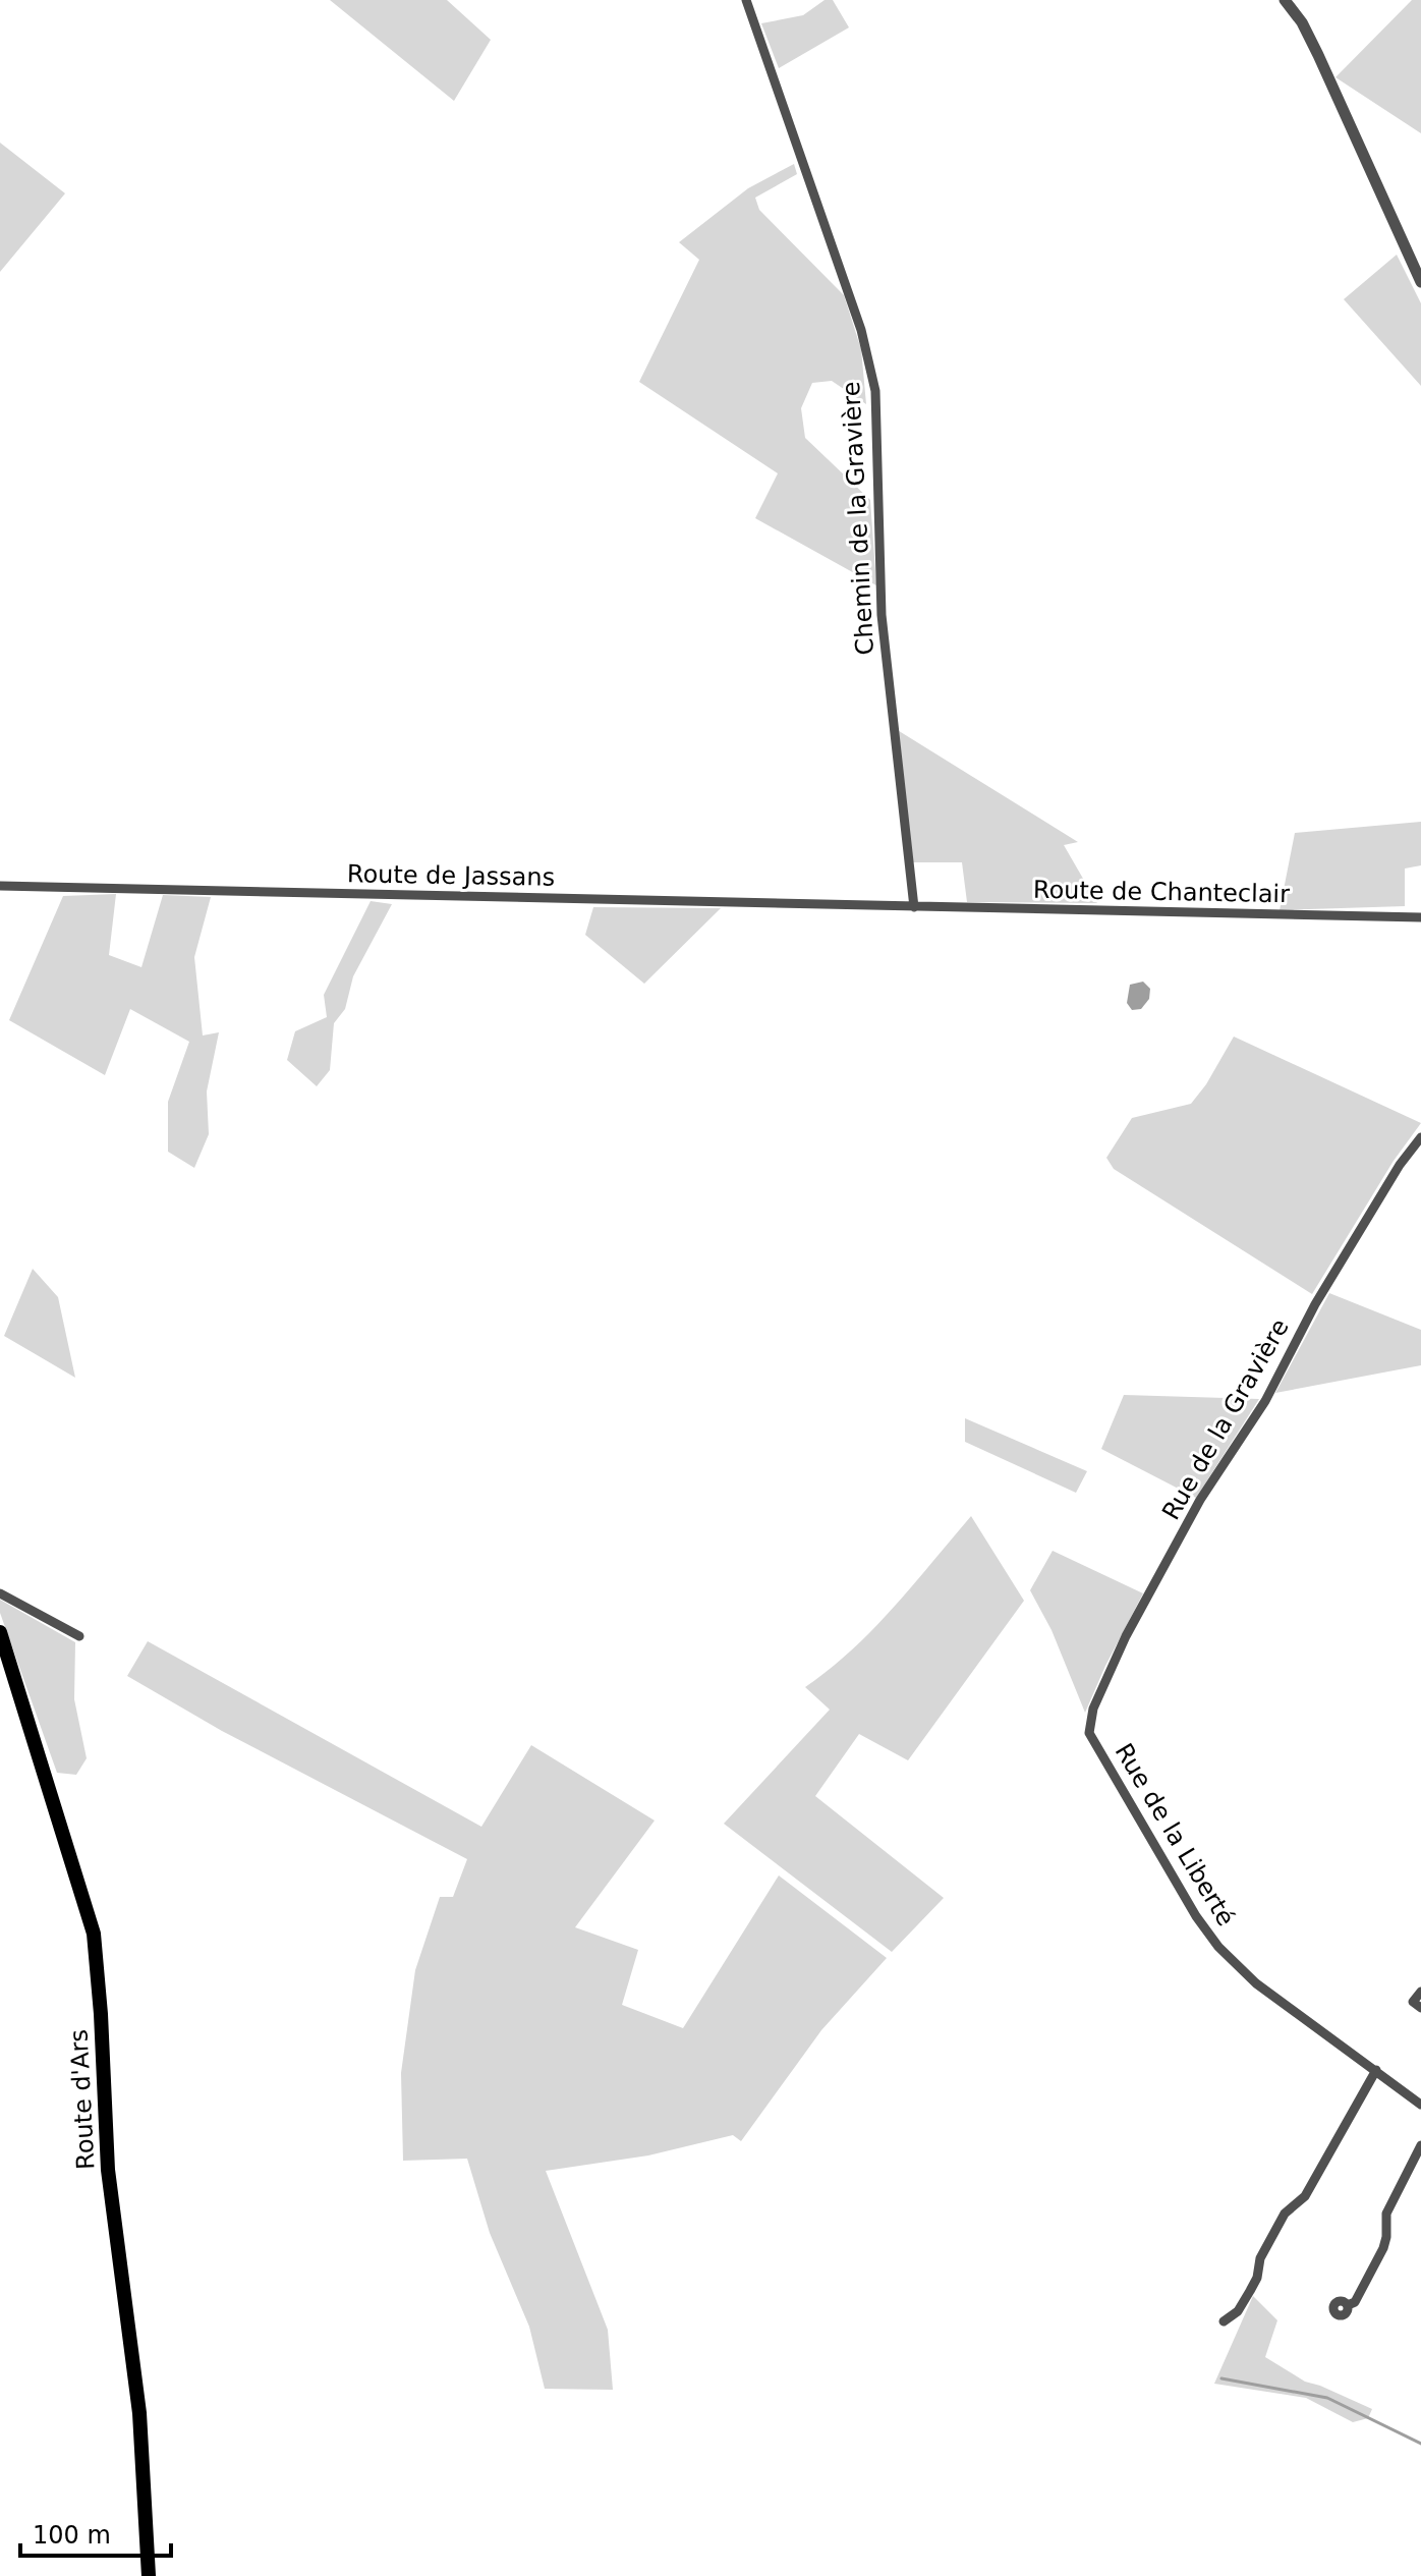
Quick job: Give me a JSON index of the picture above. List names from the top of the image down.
{
  "streets": {
    "main road": ["Route d'Ars"],
    "street": [
      "Chemin de la Gravière",
      "Route de Jassans",
      "Route de Chanteclair",
      "Rue de la Gravière",
      "Rue de la Liberté"
    ]
  },
  "crossings": [
    ["Chemin de la Gravière", "Route de Chanteclair"],
    ["Route de Jassans", "Route de Chanteclair"],
    ["Rue de la Gravière", "Rue de la Liberté"]
  ],
  "scale_bar": "100 m"
}
